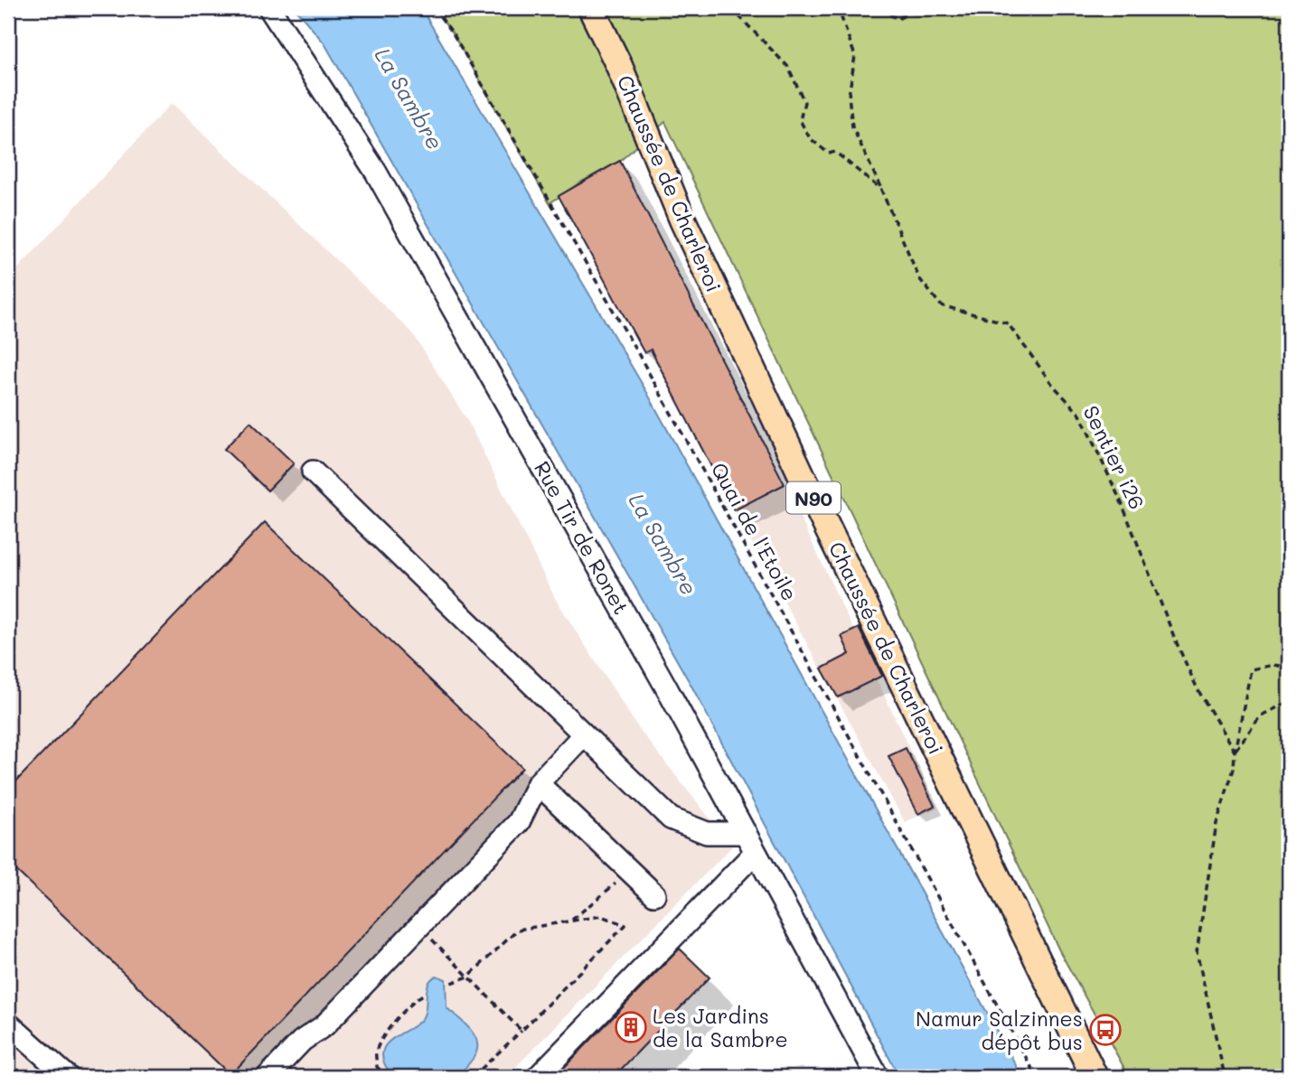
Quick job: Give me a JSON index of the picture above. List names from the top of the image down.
{
  "streets": {
    "main road": ["Chaussée de Charleroi", "N90"],
    "street": ["Rue Tir de Ronet"],
    "path": ["Sentier i26", "Quai de l'Etoile"]
  },
  "water": ["La Sambre"],
  "places": {
    "building": ["Les Jardins de la Sambre"],
    "bus stop": ["Namur Salzinnes dépôt bus"]
  }
}
